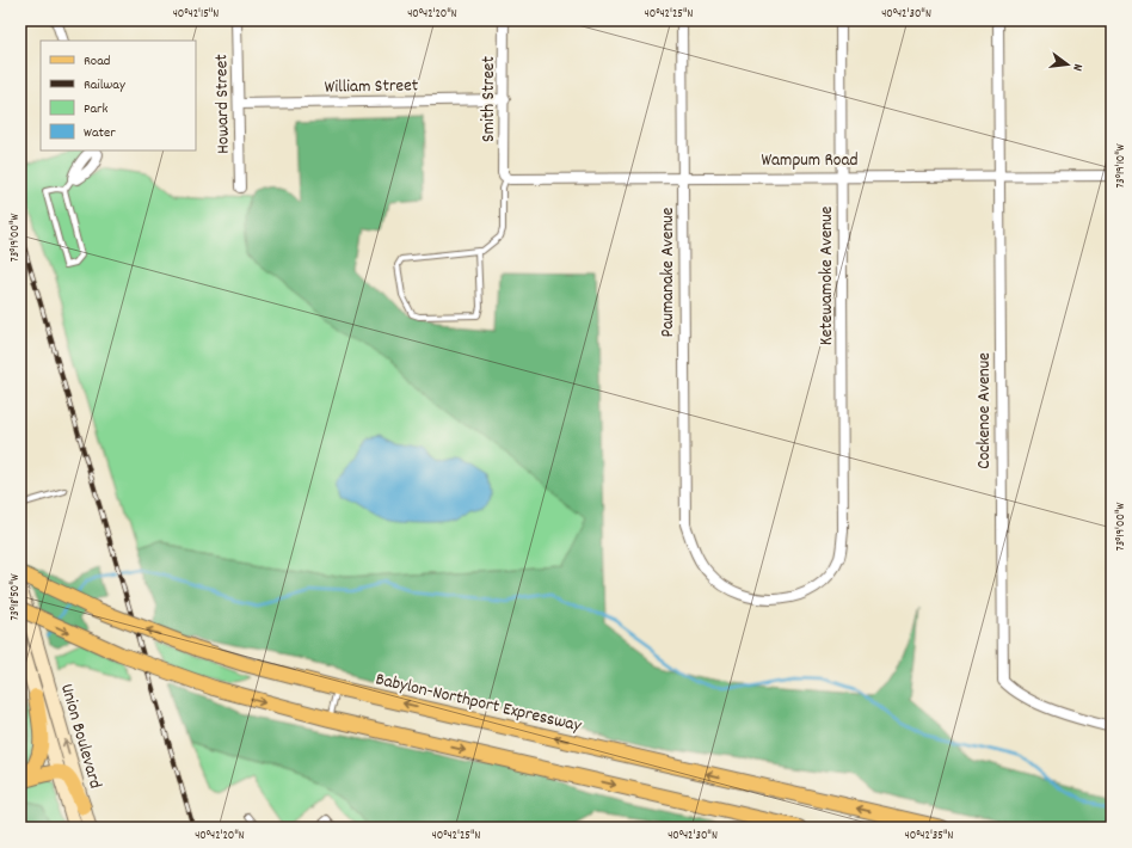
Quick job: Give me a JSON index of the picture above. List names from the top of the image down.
{
  "streets": {
    "main road": ["Babylon-Northport Expressway", "Union Boulevard"],
    "street": [
      "William Street",
      "Smith Street",
      "Howard Street",
      "Wampum Road",
      "Paumanake Avenue",
      "Ketewamoke Avenue",
      "Cockenoe Avenue"
    ]
  },
  "crossings": [
    ["William Street", "Smith Street"],
    ["William Street", "Howard Street"],
    ["Smith Street", "Wampum Road"],
    ["Wampum Road", "Paumanake Avenue"],
    ["Wampum Road", "Ketewamoke Avenue"],
    ["Wampum Road", "Cockenoe Avenue"],
    ["Paumanake Avenue", "Ketewamoke Avenue"]
  ],
  "legend": [
    "Road",
    "Railway",
    "Park",
    "Water"
  ],
  "north": "right",
  "coordinates": [
    "40°42'15\"N",
    "40°42'20\"N",
    "40°42'25\"N",
    "40°42'30\"N",
    "73°19'10\"W",
    "73°19'00\"W",
    "73°18'50\"W",
    "40°42'35\"N"
  ]
}
